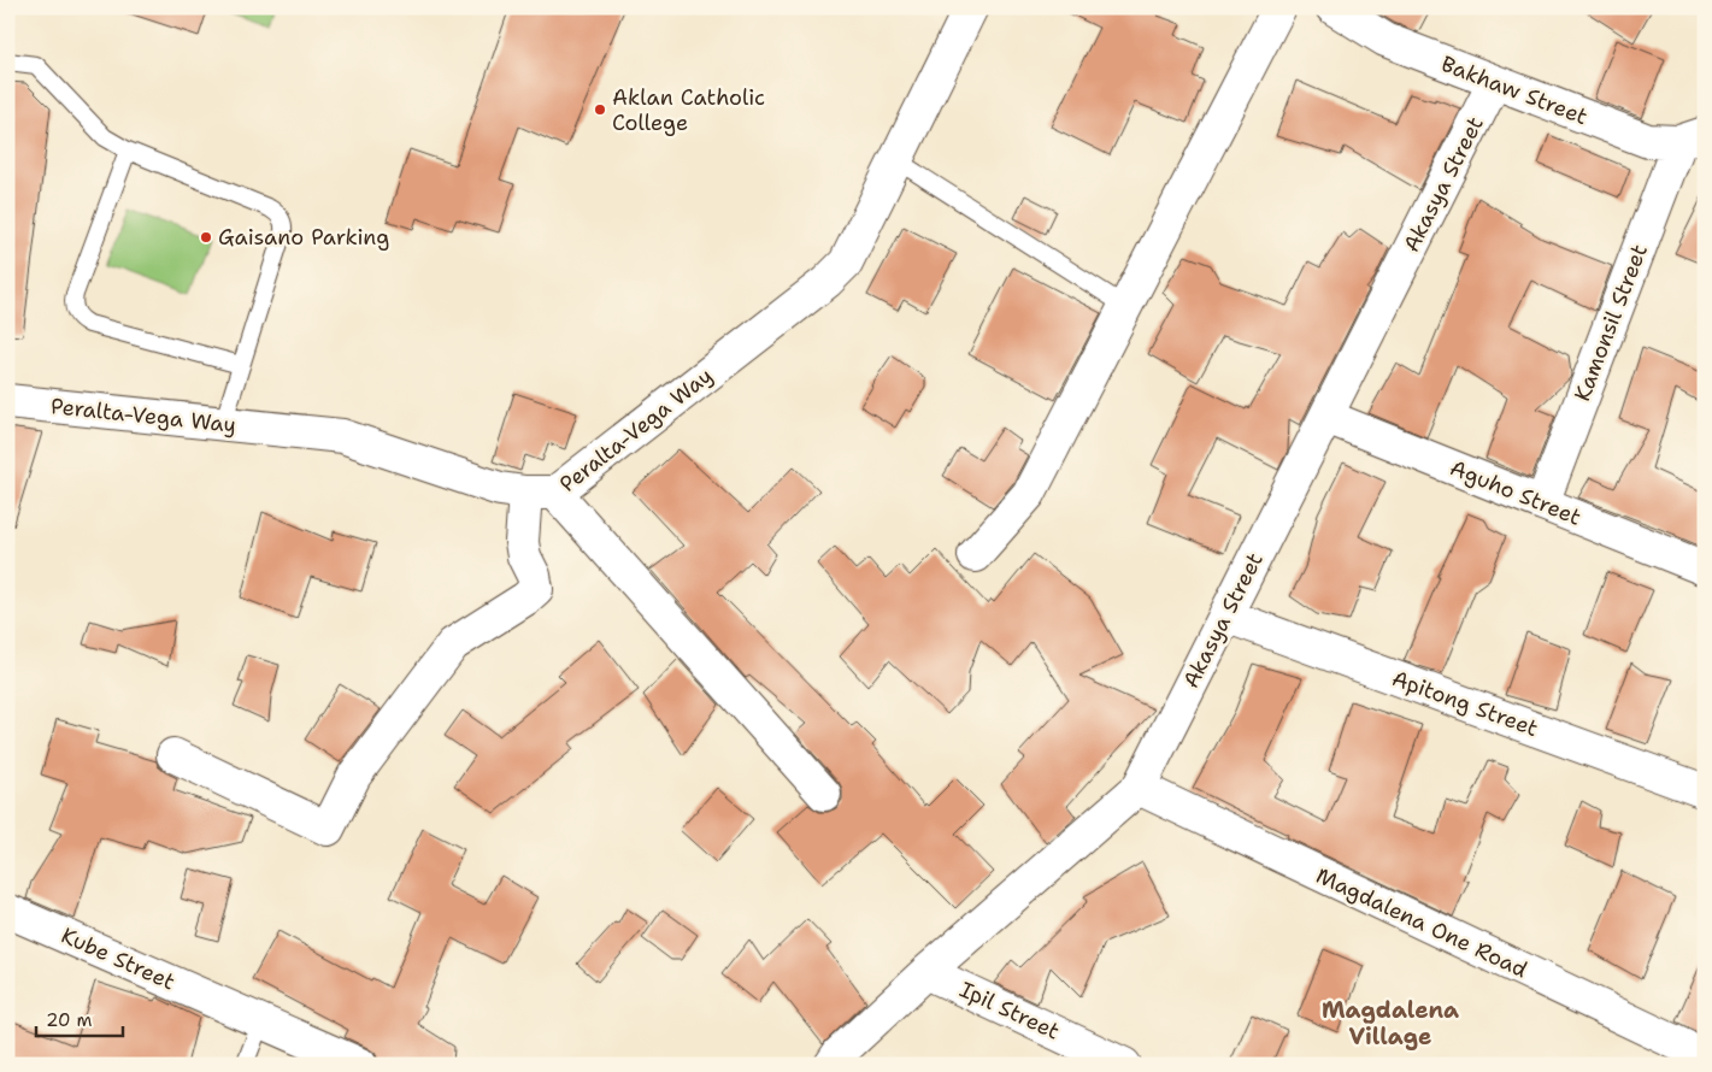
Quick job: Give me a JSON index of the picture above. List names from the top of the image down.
{
  "streets": {
    "street": [
      "Bakhaw Street",
      "Akasya Street",
      "Kamonsil Street",
      "Peralta-Vega Way",
      "Aguho Street",
      "Apitong Street",
      "Magdalena One Road",
      "Kube Street",
      "Ipil Street"
    ]
  },
  "crossings": [
    ["Bakhaw Street", "Akasya Street"],
    ["Bakhaw Street", "Kamonsil Street"],
    ["Akasya Street", "Aguho Street"],
    ["Akasya Street", "Apitong Street"],
    ["Akasya Street", "Magdalena One Road"],
    ["Akasya Street", "Ipil Street"],
    ["Kamonsil Street", "Aguho Street"]
  ],
  "districts": ["Magdalena Village"],
  "places": ["Aklan Catholic College", "Gaisano Parking"],
  "scale_bar": "20 m"
}
